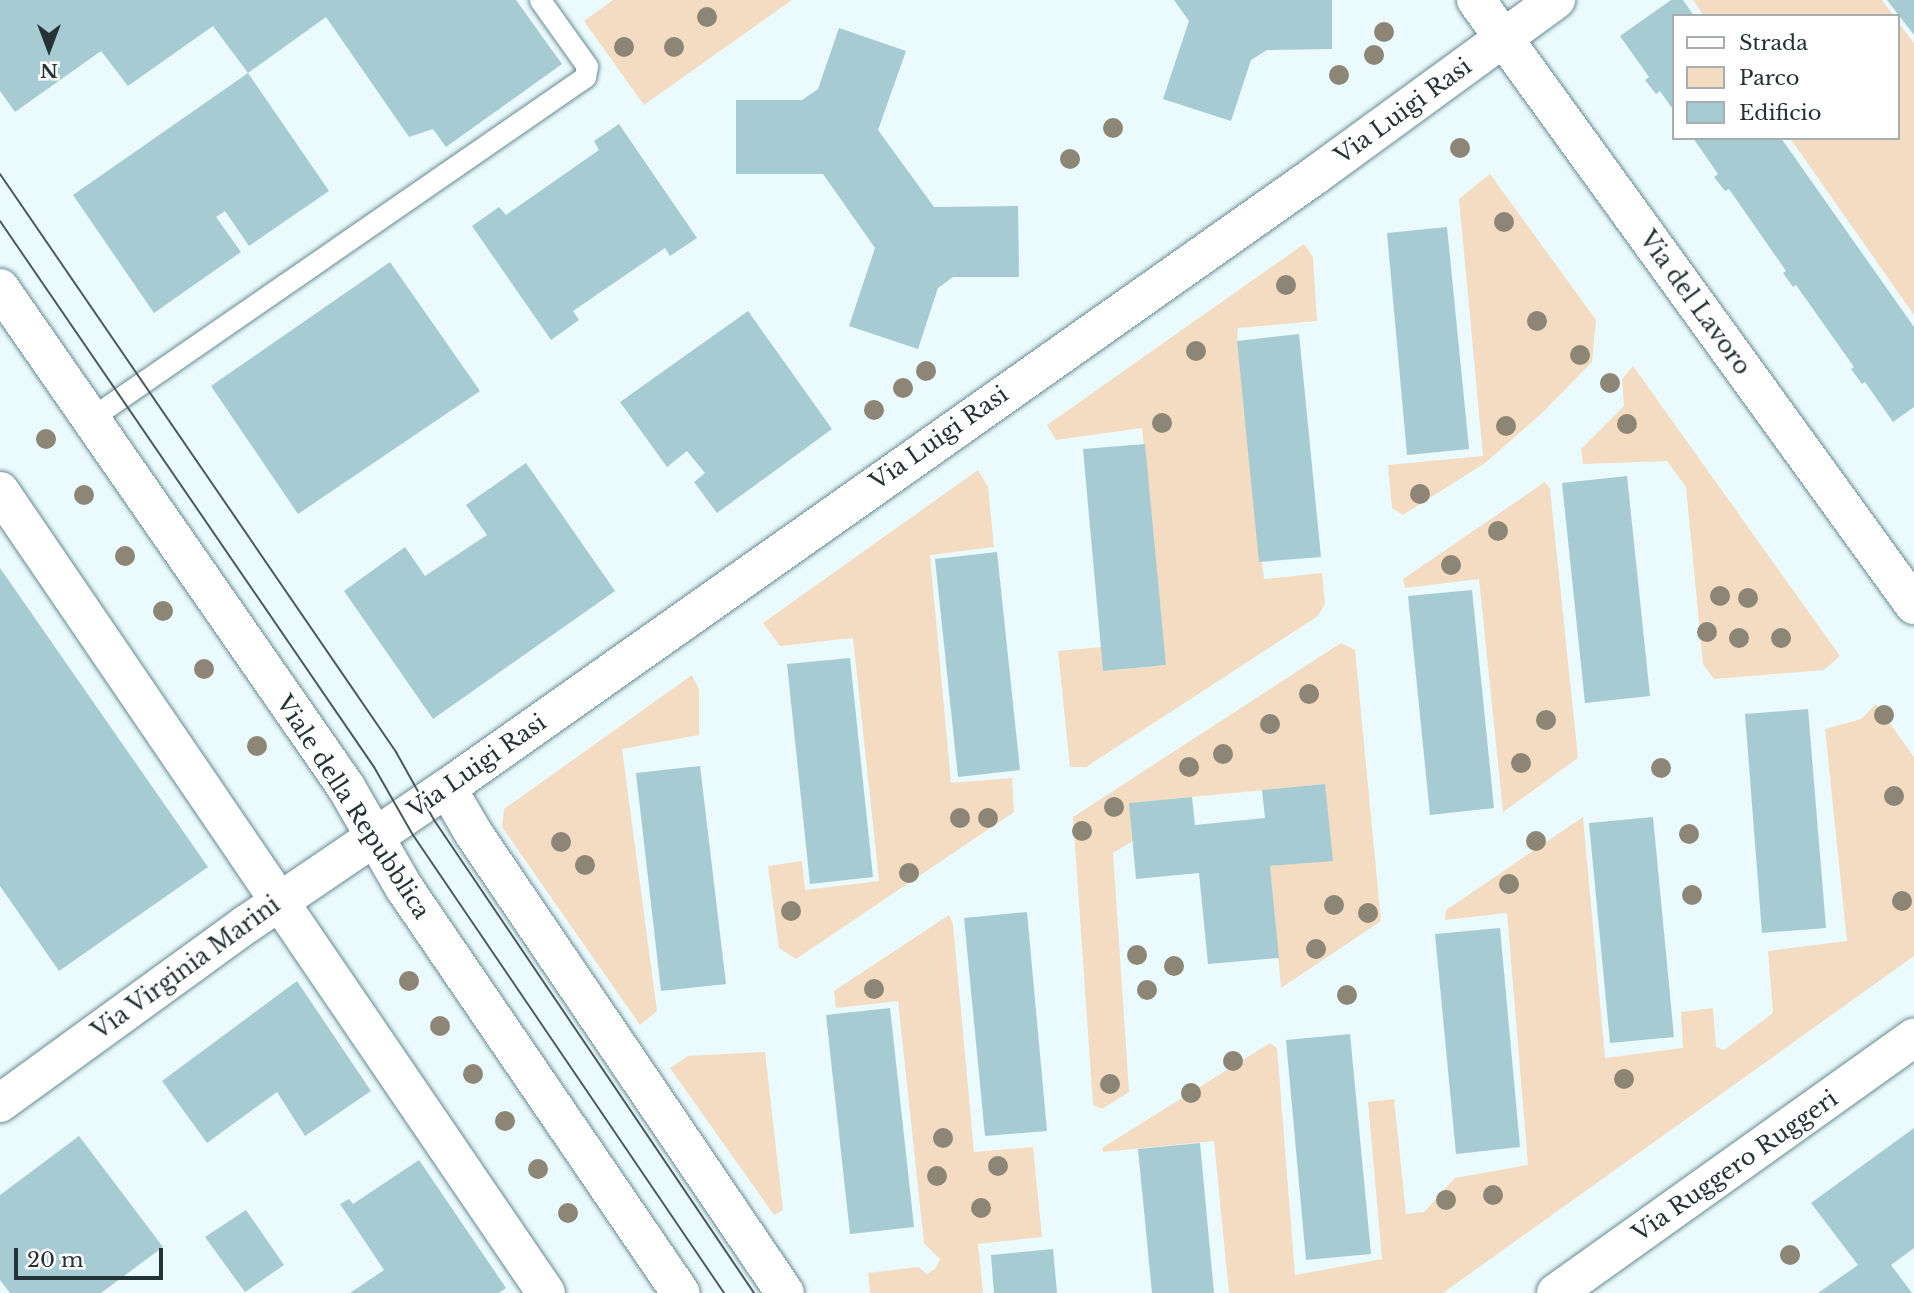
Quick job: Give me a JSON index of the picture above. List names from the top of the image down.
{
  "streets": {
    "street": [
      "Via Luigi Rasi",
      "Via del Lavoro",
      "Viale della Repubblica",
      "Via Virginia Marini",
      "Via Ruggero Ruggeri"
    ]
  },
  "crossings": [
    ["Via Luigi Rasi", "Via del Lavoro"],
    ["Via Luigi Rasi", "Viale della Repubblica"],
    ["Via Luigi Rasi", "Via Virginia Marini"],
    ["Viale della Repubblica", "Via Virginia Marini"]
  ],
  "legend": ["Strada", "Parco", "Edificio"],
  "scale_bar": "20 m",
  "north": "bottom"
}
